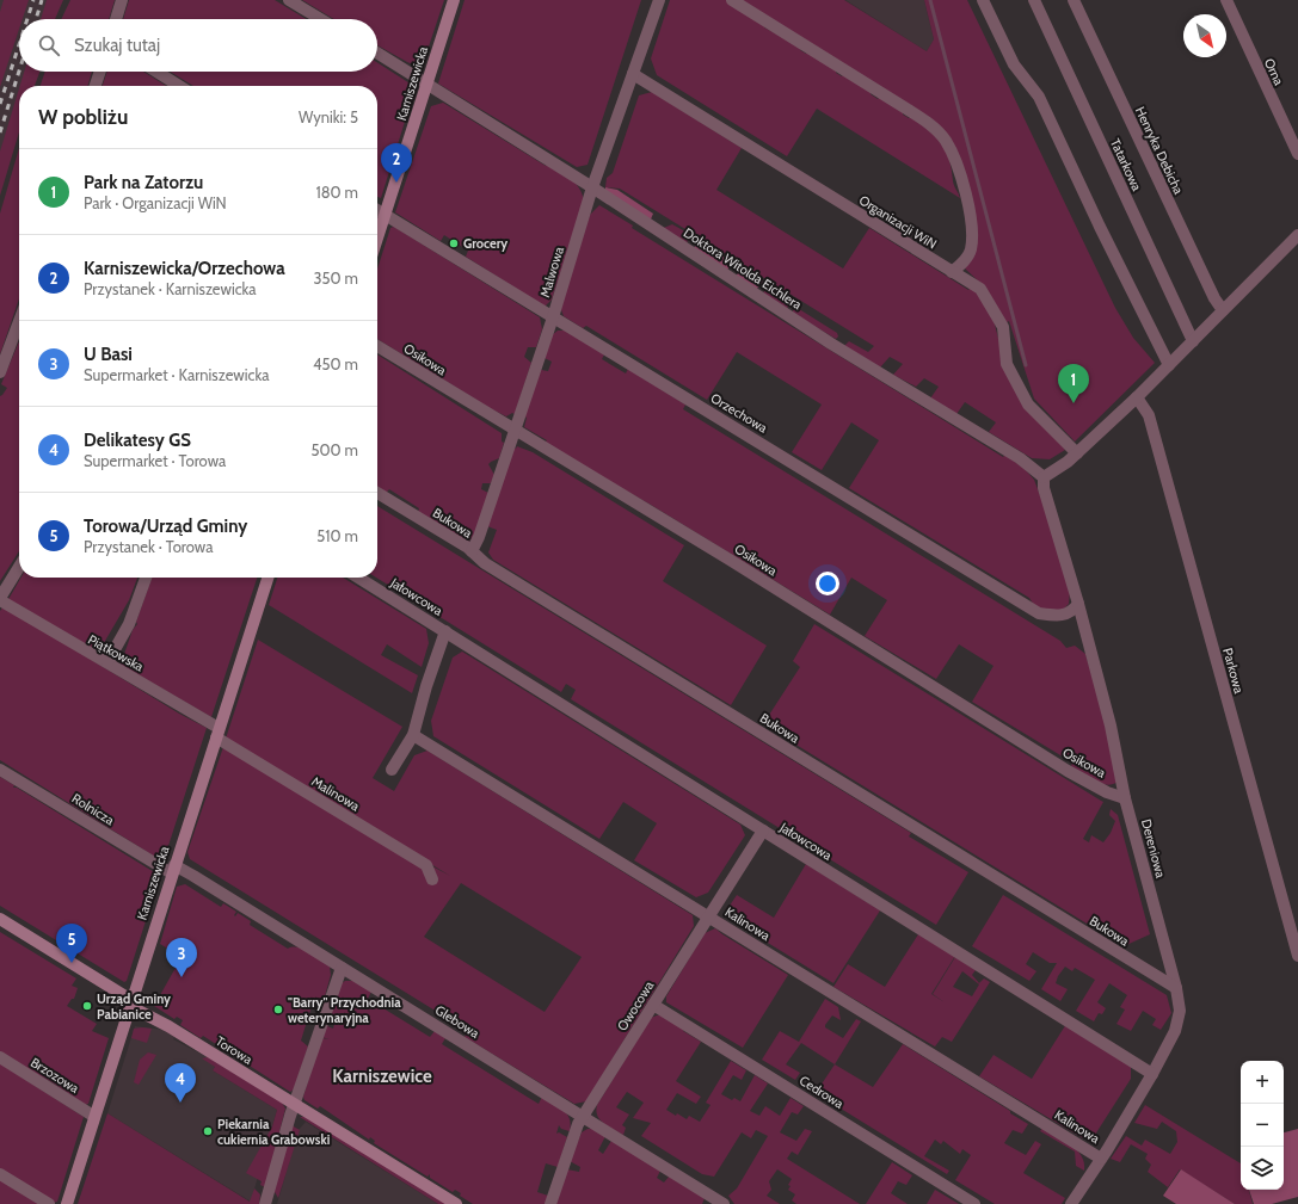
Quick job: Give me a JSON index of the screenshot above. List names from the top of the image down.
{
  "streets": {
    "street": [
      "Orna",
      "Karniszewicka",
      "Henryka Debicha",
      "Tatarkowa",
      "Organizacji WiN",
      "Doktora Witolda Eichlera",
      "Malwowa",
      "Osikowa",
      "Orzechowa",
      "Bukowa",
      "Jałowcowa",
      "Piątkowska",
      "Parkowa",
      "Malinowa",
      "Rolnicza",
      "Dereniowa",
      "Kalinowa",
      "Owocowa",
      "Glebowa",
      "Torowa",
      "Brzozowa",
      "Cedrowa"
    ]
  },
  "crossings": [
    ["Karniszewicka", "Doktora Witolda Eichlera"],
    ["Karniszewicka", "Orzechowa"],
    ["Karniszewicka", "Piątkowska"],
    ["Karniszewicka", "Malinowa"],
    ["Karniszewicka", "Rolnicza"],
    ["Karniszewicka", "Glebowa"],
    ["Karniszewicka", "Torowa"],
    ["Karniszewicka", "Brzozowa"],
    ["Organizacji WiN", "Malwowa"],
    ["Doktora Witolda Eichlera", "Malwowa"],
    ["Doktora Witolda Eichlera", "Dereniowa"],
    ["Malwowa", "Osikowa"],
    ["Malwowa", "Orzechowa"],
    ["Malwowa", "Bukowa"],
    ["Osikowa", "Dereniowa"],
    ["Orzechowa", "Dereniowa"],
    ["Bukowa", "Dereniowa"],
    ["Jałowcowa", "Dereniowa"],
    ["Jałowcowa", "Kalinowa"],
    ["Jałowcowa", "Owocowa"],
    ["Piątkowska", "Malinowa"],
    ["Rolnicza", "Glebowa"],
    ["Dereniowa", "Kalinowa"],
    ["Kalinowa", "Owocowa"],
    ["Owocowa", "Glebowa"],
    ["Owocowa", "Cedrowa"]
  ],
  "districts": ["Karniszewice"],
  "places": [
    "Grocery",
    "Urząd Gminy Pabianice",
    "\"Barry\" Przychodnia weterynaryjna",
    "Piekarnia cukiernia Grabowski"
  ],
  "north": "bottom right",
  "page": {
    "search": "Szukaj tutaj",
    "heading": ["W pobliżu", "Wyniki: 5"],
    "pins": [
      "2",
      "1",
      "5",
      "3",
      "4"
    ],
    "list": [
      {
        "mark": "1",
        "name": "Park na Zatorzu",
        "note": "Park · Organizacji WiN",
        "value": "180 m"
      },
      {
        "mark": "2",
        "name": "Karniszewicka/Orzechowa",
        "note": "Przystanek · Karniszewicka",
        "value": "350 m"
      },
      {
        "mark": "3",
        "name": "U Basi",
        "note": "Supermarket · Karniszewicka",
        "value": "450 m"
      },
      {
        "mark": "4",
        "name": "Delikatesy GS",
        "note": "Supermarket · Torowa",
        "value": "500 m"
      },
      {
        "mark": "5",
        "name": "Torowa/Urząd Gminy",
        "note": "Przystanek · Torowa",
        "value": "510 m"
      }
    ],
    "map_buttons": ["+", "−"]
  }
}
